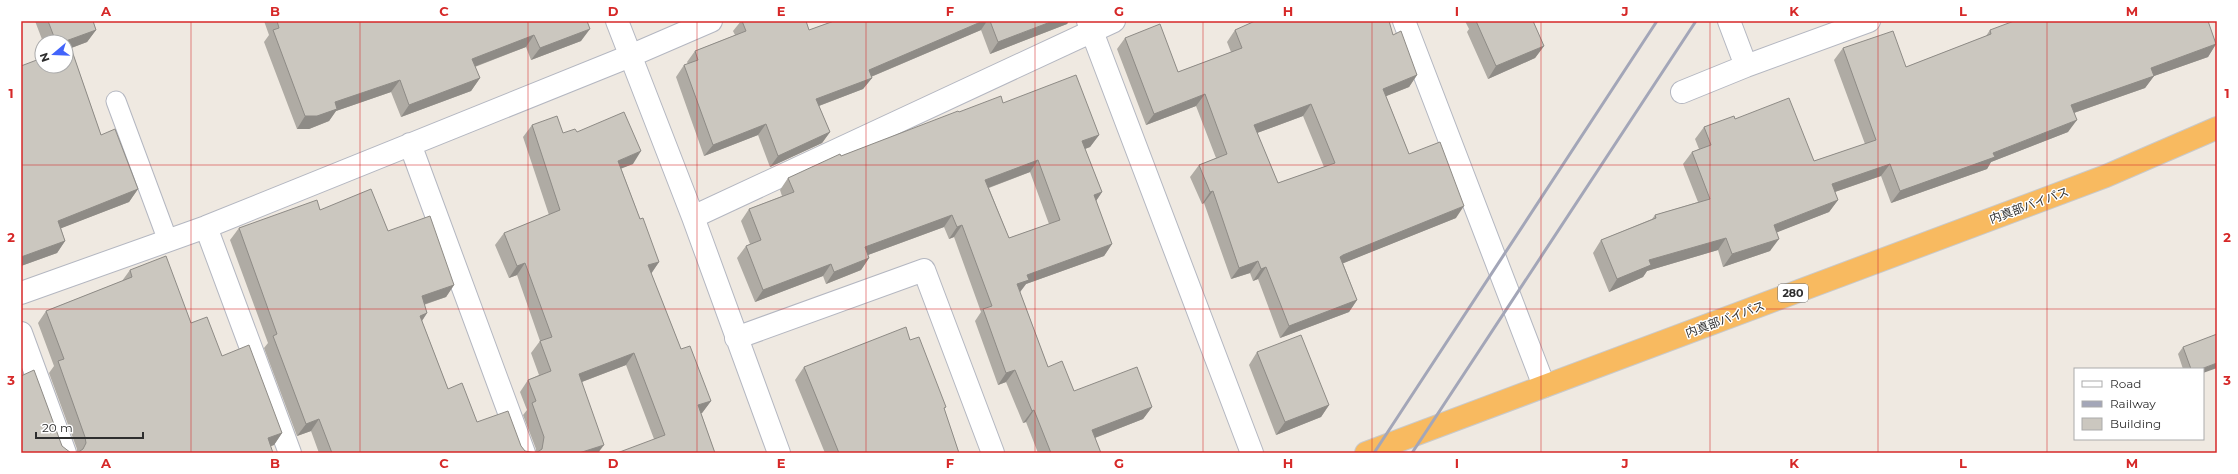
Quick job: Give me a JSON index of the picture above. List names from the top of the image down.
{
  "streets": {
    "highway": ["内真部バイパス", "280"]
  },
  "legend": ["Road", "Railway", "Building"],
  "scale_bar": "20 m",
  "north": "left",
  "grid": {
    "columns": [
      "A",
      "B",
      "C",
      "D",
      "E",
      "F",
      "G",
      "H",
      "I",
      "J",
      "K",
      "L",
      "M"
    ],
    "rows": ["1", "2", "3"]
  }
}
